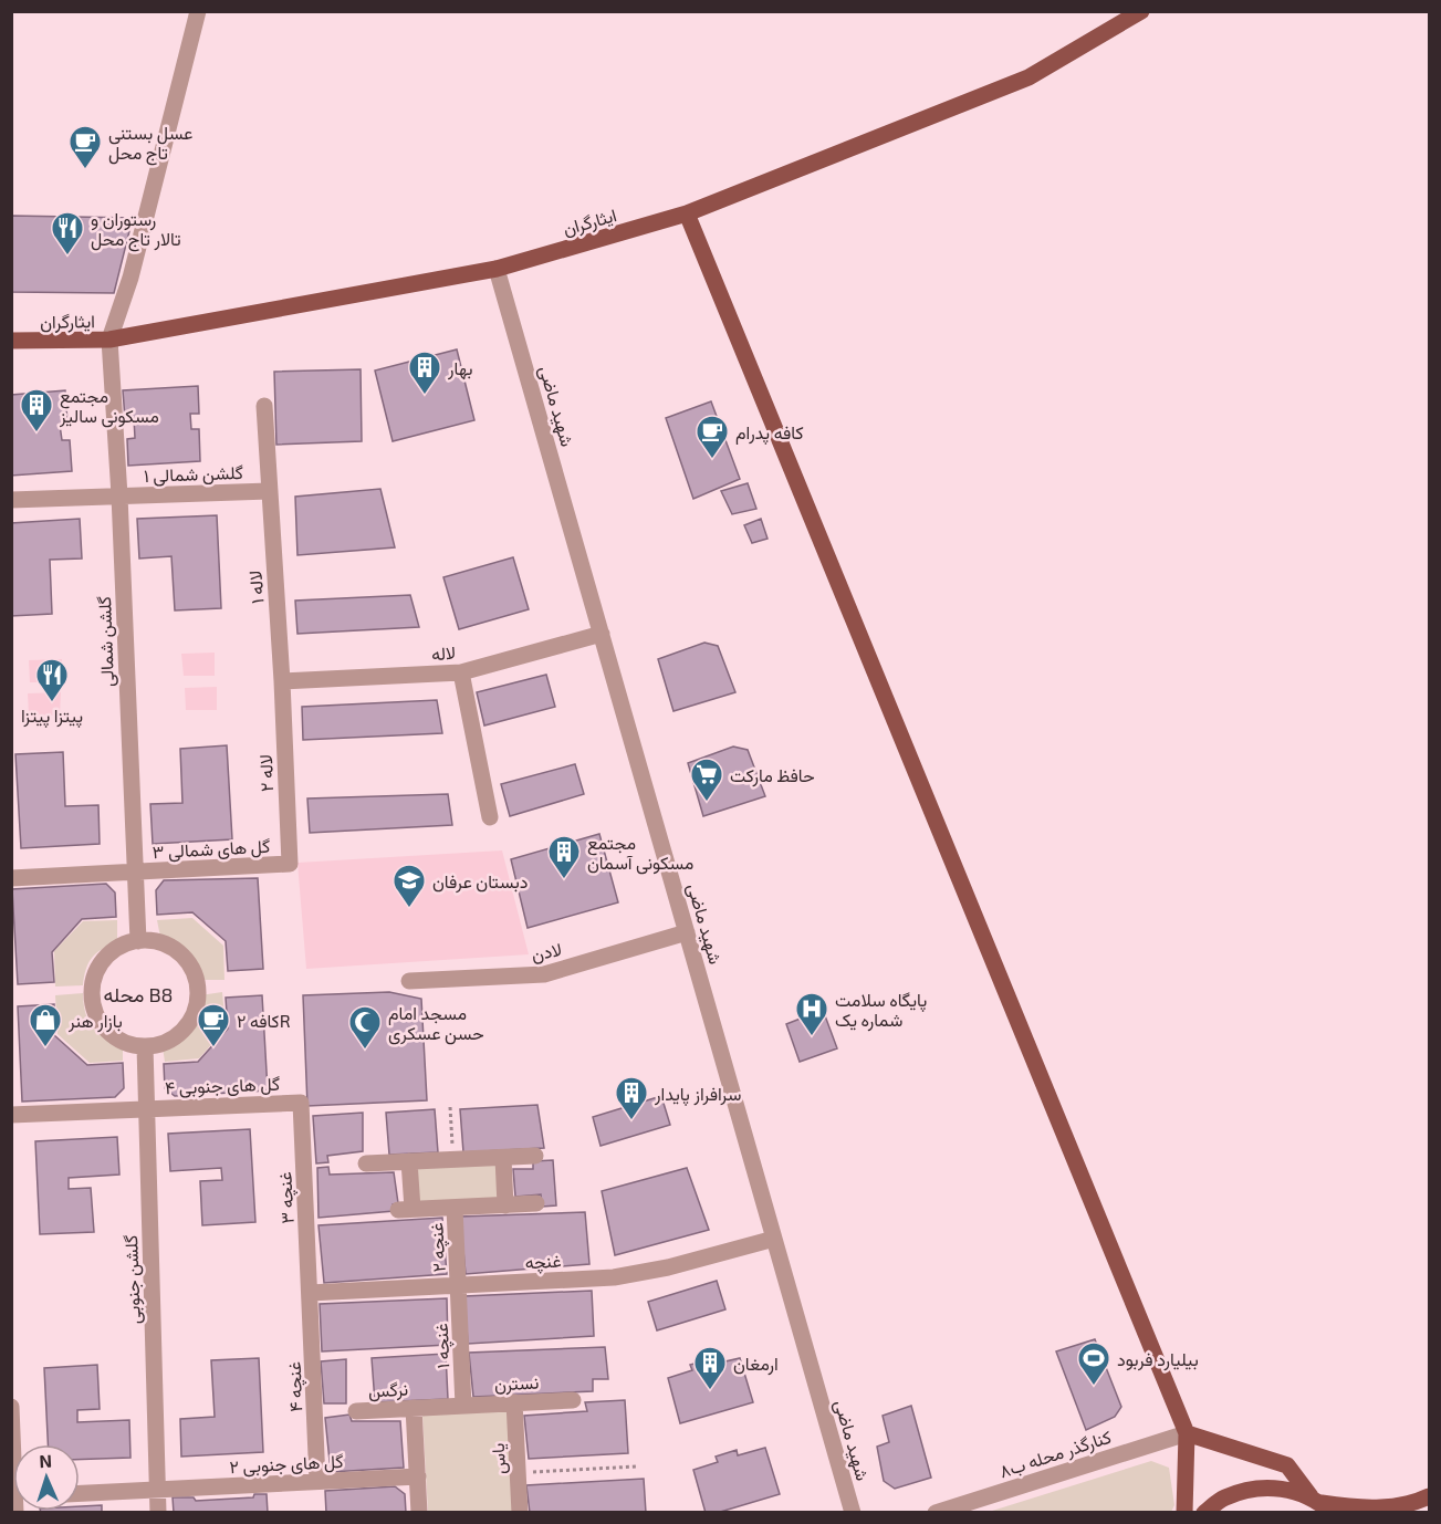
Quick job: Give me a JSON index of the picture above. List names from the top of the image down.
{
  "streets": {
    "main road": ["ایثارگران"],
    "street": [
      "شهید ماضی",
      "گلشن شمالی ۱",
      "لاله ۱",
      "گلشن شمالی",
      "لاله",
      "لاله ۲",
      "گل های شمالی ۳",
      "لادن",
      "گل های جنوبی ۴",
      "غنچه ۳",
      "غنچه ۲",
      "غنچه",
      "گلشن جنوبی",
      "غنچه ۱",
      "نسترن",
      "غنچه ۴",
      "نرگس",
      "کنارگذر محله ب۸",
      "یاس",
      "گل های جنوبی ۲"
    ]
  },
  "crossings": [
    ["ایثارگران", "شهید ماضی"],
    ["ایثارگران", "گلشن شمالی"],
    ["شهید ماضی", "لاله"],
    ["شهید ماضی", "لادن"],
    ["شهید ماضی", "غنچه"],
    ["گلشن شمالی ۱", "لاله ۱"],
    ["گلشن شمالی ۱", "گلشن شمالی"],
    ["لاله ۱", "لاله"],
    ["لاله ۱", "لاله ۲"],
    ["گلشن شمالی", "گل های شمالی ۳"],
    ["گلشن شمالی", "گلشن جنوبی"],
    ["لاله", "لاله ۲"],
    ["لاله ۲", "گل های شمالی ۳"],
    ["گل های جنوبی ۴", "غنچه ۳"],
    ["گل های جنوبی ۴", "گلشن جنوبی"],
    ["غنچه ۳", "غنچه"],
    ["غنچه ۳", "غنچه ۴"],
    ["غنچه ۲", "غنچه"],
    ["غنچه ۲", "غنچه ۱"],
    ["غنچه", "غنچه ۱"],
    ["غنچه", "غنچه ۴"],
    ["گلشن جنوبی", "گل های جنوبی ۲"],
    ["غنچه ۱", "نسترن"],
    ["غنچه ۱", "نرگس"],
    ["نسترن", "نرگس"],
    ["نسترن", "یاس"],
    ["غنچه ۴", "گل های جنوبی ۲"]
  ],
  "districts": ["محله B8"],
  "places": {
    "cafe": ["عسل بستنی تاج محل", "کافه پدرام", "کافه ۲R"],
    "restaurant": ["رستوران و تالار تاج محل", "پیتزا پیتزا"],
    "building": [
      "بهار",
      "مجتمع مسکونی سالیز",
      "مجتمع مسکونی آسمان",
      "سرافراز پایدار",
      "ارمغان"
    ],
    "supermarket": ["حافظ مارکت"],
    "school or university": ["دبستان عرفان"],
    "hospital": ["پایگاه سلامت شماره یک"],
    "shop": ["بازار هنر"],
    "mosque": ["مسجد امام حسن عسکری"],
    "sports": ["بیلیارد فربود"]
  },
  "north": "top"
}
